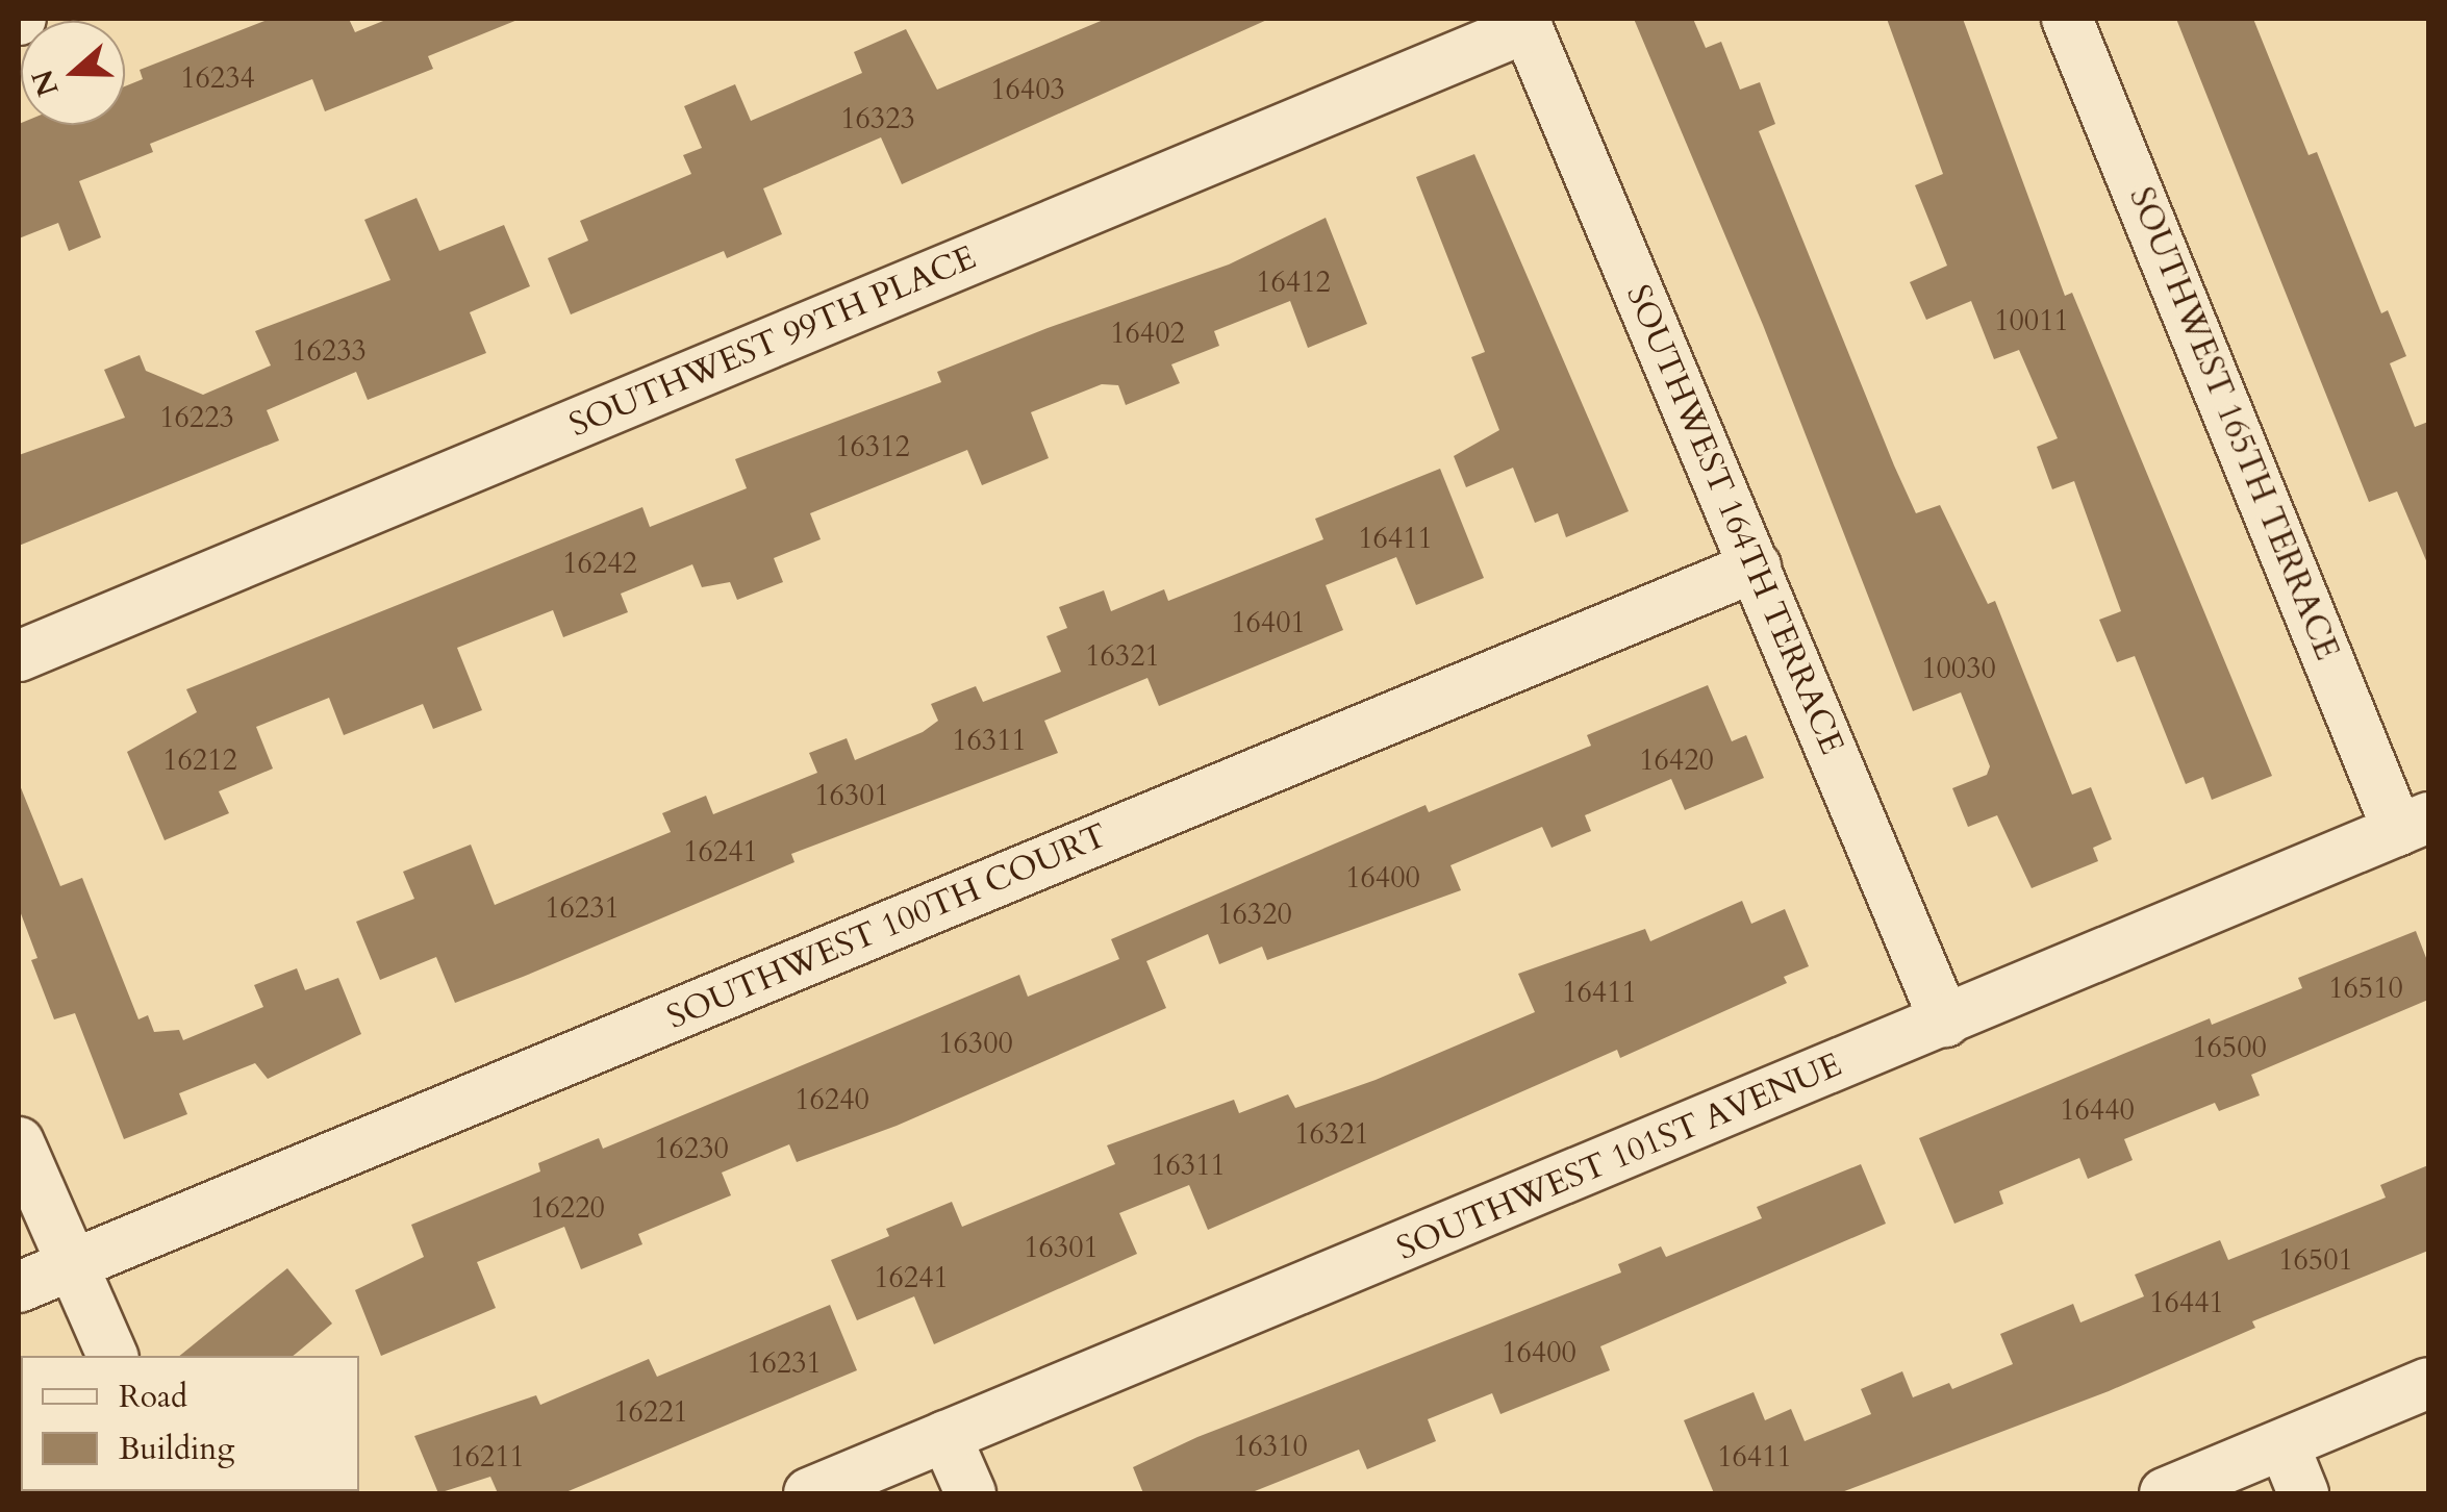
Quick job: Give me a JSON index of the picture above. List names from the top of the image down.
{
  "streets": {
    "street": [
      "SOUTHWEST 99TH PLACE",
      "SOUTHWEST 165TH TERRACE",
      "SOUTHWEST 164TH TERRACE",
      "SOUTHWEST 100TH COURT",
      "SOUTHWEST 101ST AVENUE"
    ]
  },
  "crossings": [
    ["SOUTHWEST 99TH PLACE", "SOUTHWEST 164TH TERRACE"],
    ["SOUTHWEST 165TH TERRACE", "SOUTHWEST 101ST AVENUE"],
    ["SOUTHWEST 164TH TERRACE", "SOUTHWEST 100TH COURT"],
    ["SOUTHWEST 164TH TERRACE", "SOUTHWEST 101ST AVENUE"]
  ],
  "house_numbers": [
    "16234",
    "16403",
    "16323",
    "16412",
    "10011",
    "16402",
    "16233",
    "16223",
    "16312",
    "16411",
    "16242",
    "16401",
    "16321",
    "10030",
    "16311",
    "16212",
    "16420",
    "16301",
    "16241",
    "16400",
    "16231",
    "16320",
    "16510",
    "16411",
    "16300",
    "16500",
    "16240",
    "16440",
    "16321",
    "16230",
    "16311",
    "16220",
    "16301",
    "16501",
    "16241",
    "16441",
    "16400",
    "16231",
    "16221",
    "16310",
    "16211",
    "16411"
  ],
  "legend": ["Road", "Building"],
  "north": "left"
}
